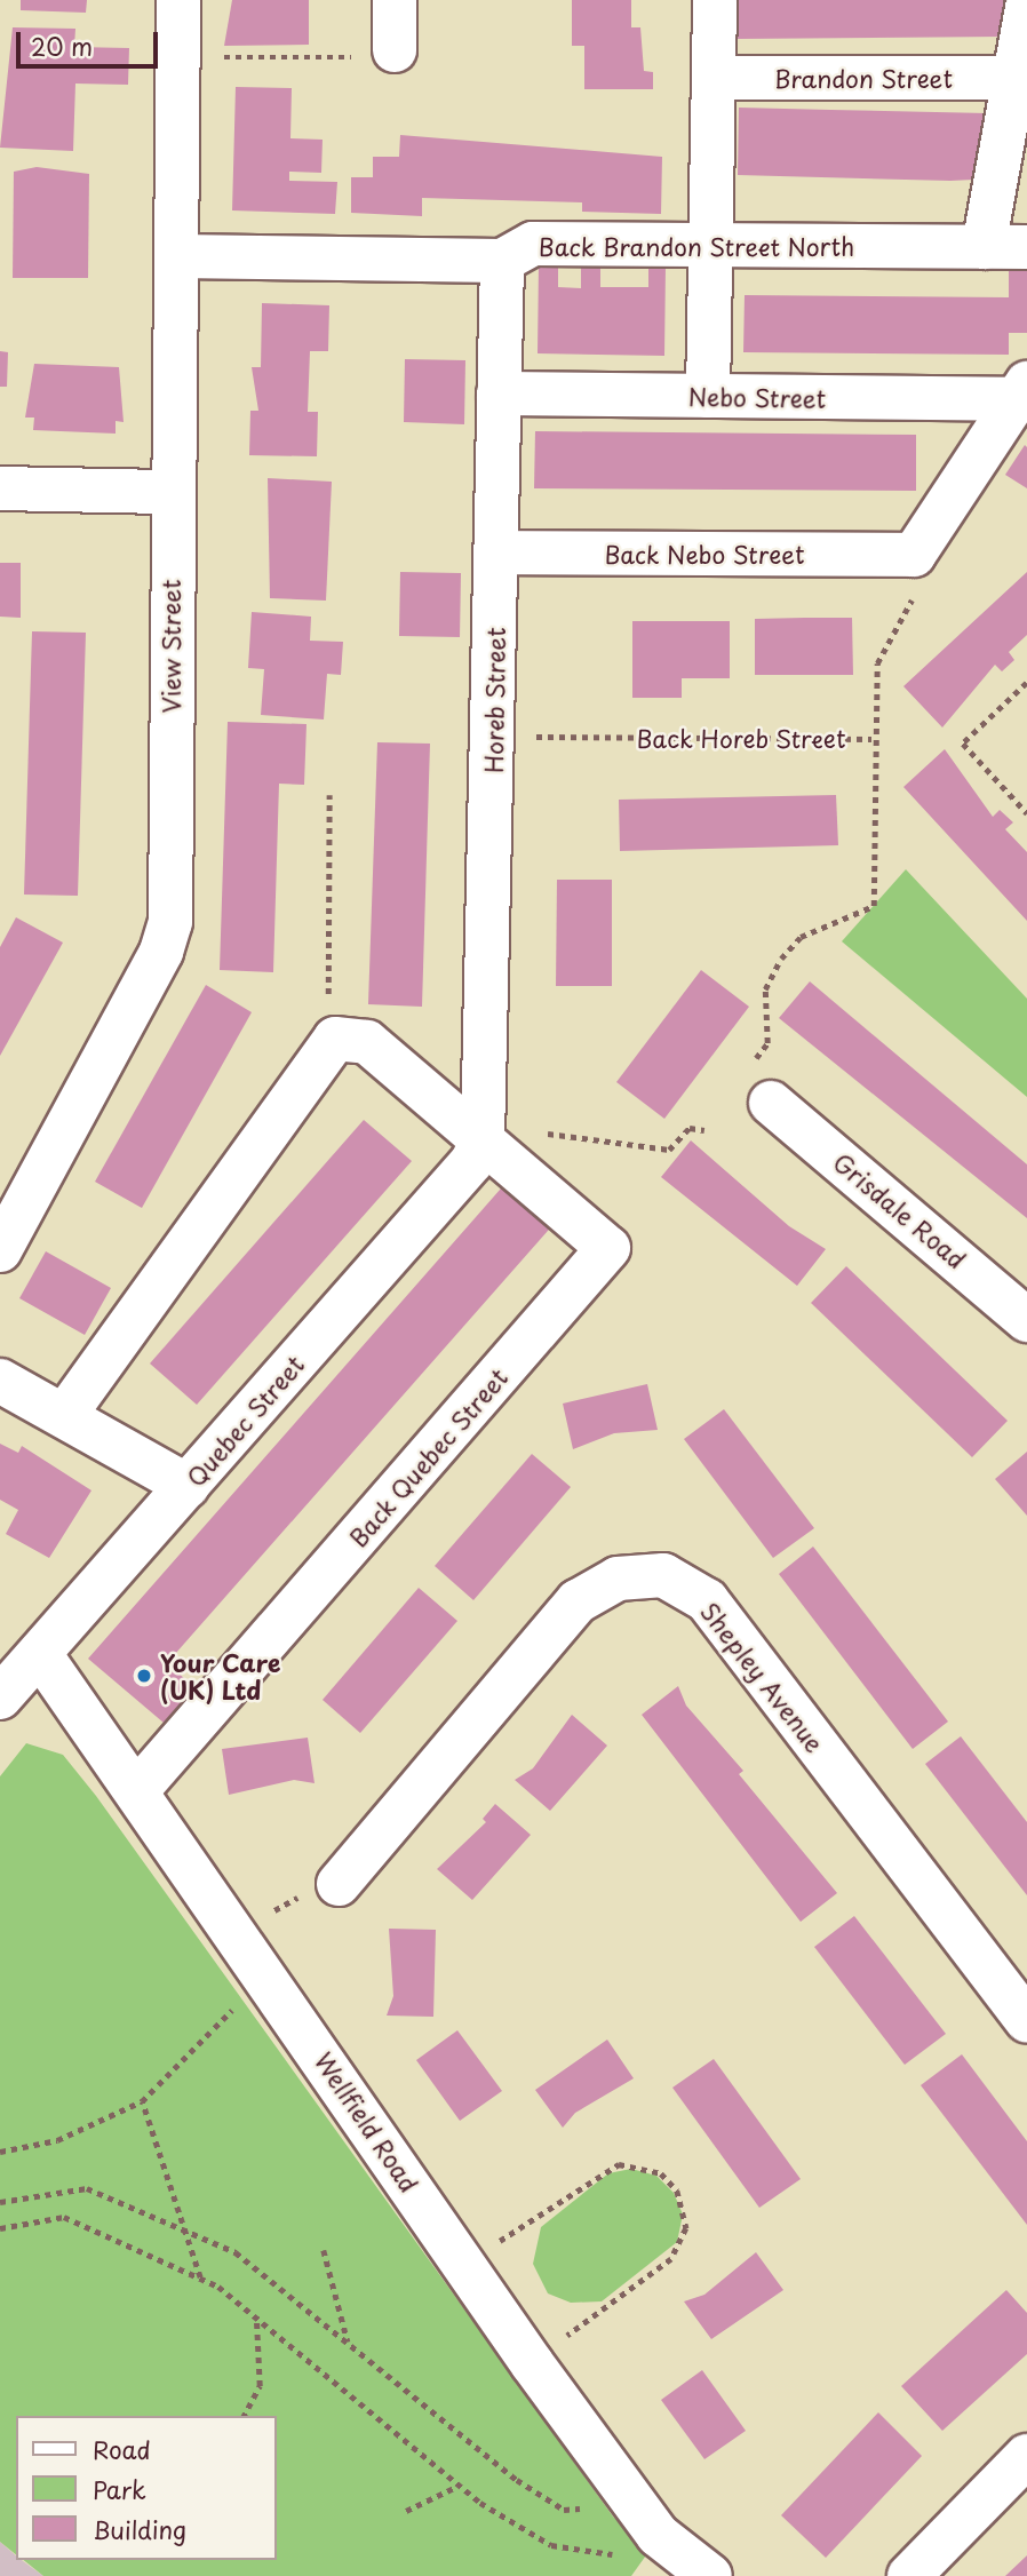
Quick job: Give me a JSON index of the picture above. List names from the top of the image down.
{
  "streets": {
    "street": [
      "Brandon Street",
      "Back Brandon Street North",
      "Nebo Street",
      "Back Nebo Street",
      "View Street",
      "Horeb Street",
      "Grisdale Road",
      "Quebec Street",
      "Back Quebec Street",
      "Shepley Avenue",
      "Wellfield Road"
    ],
    "path": ["Back Horeb Street"]
  },
  "crossings": [
    ["Back Brandon Street North", "View Street"],
    ["Back Brandon Street North", "Horeb Street"],
    ["Nebo Street", "Horeb Street"],
    ["Back Nebo Street", "Horeb Street"],
    ["Back Nebo Street", "Back Horeb Street"],
    ["Horeb Street", "Back Horeb Street"],
    ["Horeb Street", "Quebec Street"],
    ["Horeb Street", "Back Quebec Street"],
    ["Quebec Street", "Back Quebec Street"],
    ["Quebec Street", "Wellfield Road"],
    ["Back Quebec Street", "Wellfield Road"]
  ],
  "places": ["Your Care (UK) Ltd"],
  "legend": ["Road", "Park", "Building"],
  "scale_bar": "20 m"
}
